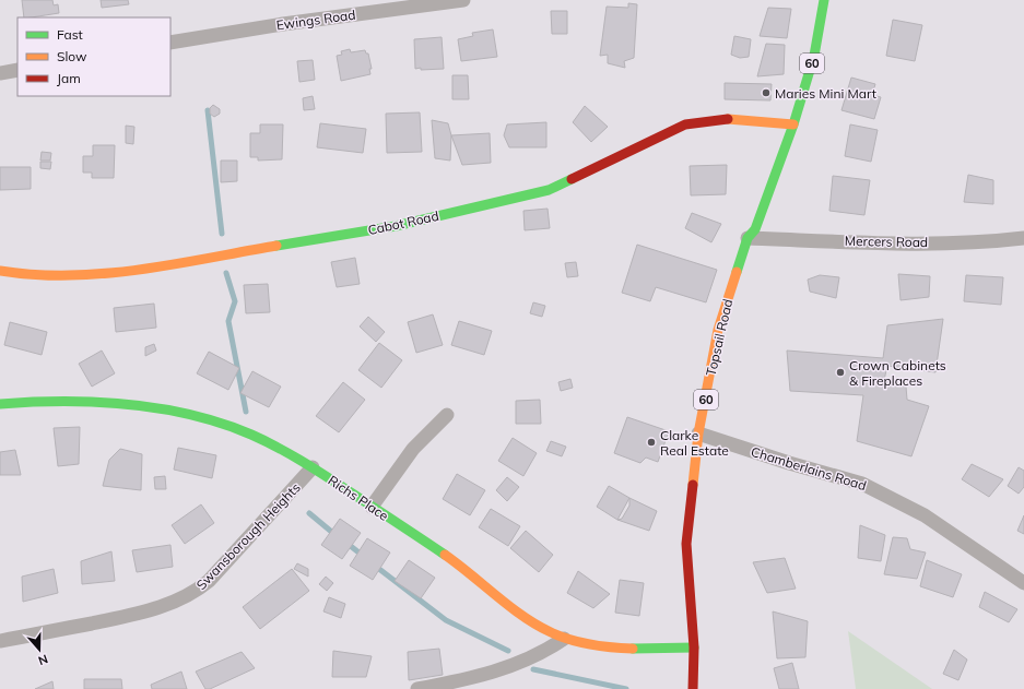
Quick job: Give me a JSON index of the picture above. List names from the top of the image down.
{
  "streets": {
    "street": [
      "Ewings Road",
      "60",
      "Cabot Road",
      "Mercers Road",
      "Topsail Road",
      "Chamberlains Road",
      "Richs Place",
      "Swansborough Heights"
    ]
  },
  "crossings": [
    ["Cabot Road", "Topsail Road"],
    ["Mercers Road", "Topsail Road"],
    ["Topsail Road", "Chamberlains Road"],
    ["Topsail Road", "Richs Place"],
    ["Richs Place", "Swansborough Heights"]
  ],
  "places": ["Maries Mini Mart", "Crown Cabinets & Fireplaces", "Clarke Real Estate"],
  "legend": ["Fast", "Slow", "Jam"],
  "north": "bottom"
}
